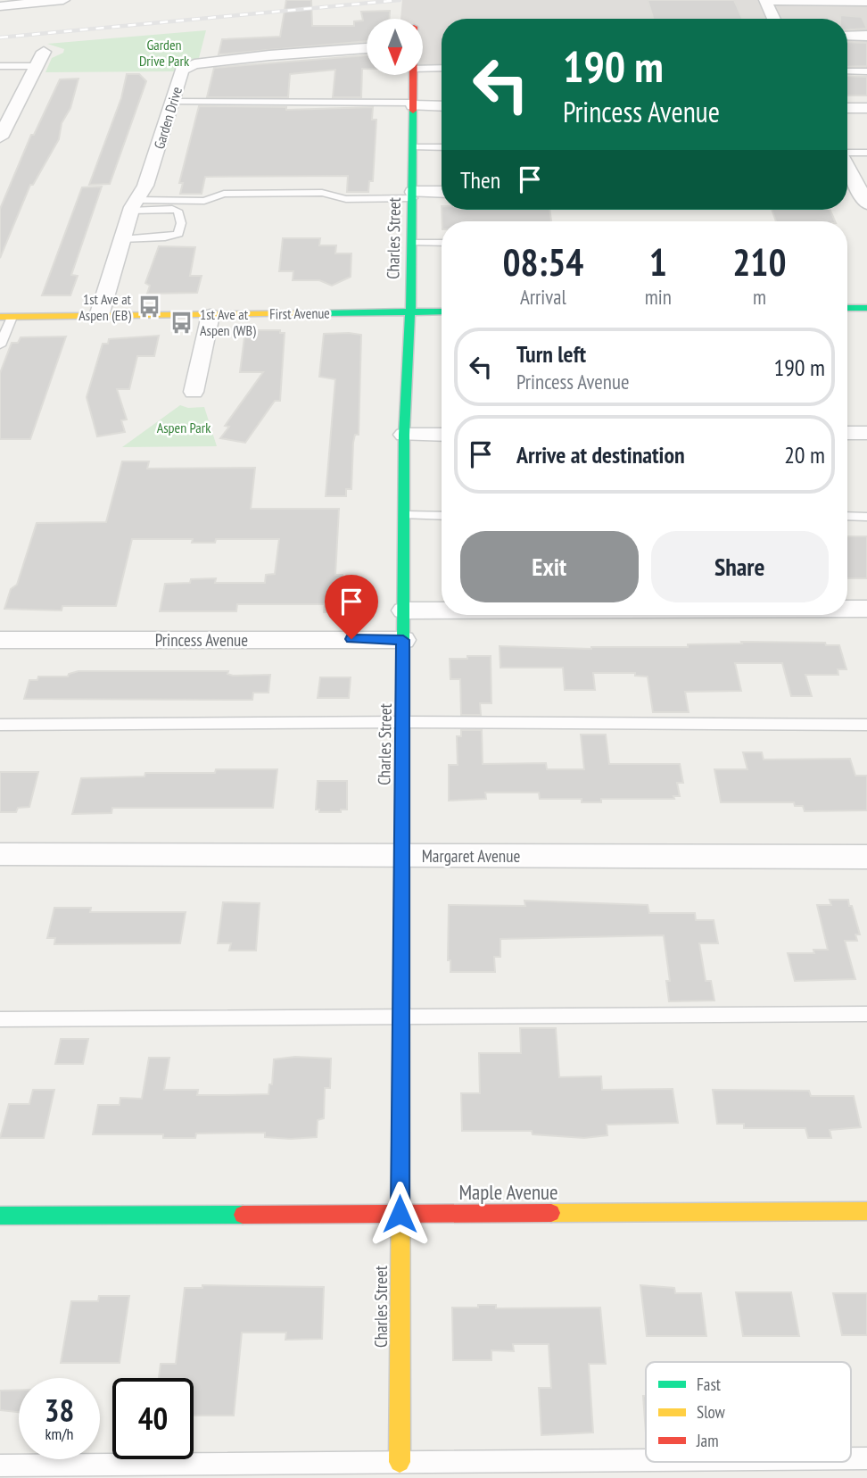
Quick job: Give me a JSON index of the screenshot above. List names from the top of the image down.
{
  "streets": {
    "street": [
      "Garden Drive",
      "Charles Street",
      "First Avenue",
      "Princess Avenue",
      "Margaret Avenue",
      "Maple Avenue"
    ]
  },
  "crossings": [
    ["Garden Drive", "First Avenue"],
    ["Charles Street", "First Avenue"],
    ["Charles Street", "Princess Avenue"],
    ["Charles Street", "Margaret Avenue"],
    ["Charles Street", "Maple Avenue"]
  ],
  "parks": ["Garden Drive Park", "Aspen Park"],
  "places": {
    "bus stop": ["1st Ave at Aspen (EB)", "1st Ave at Aspen (WB)"]
  },
  "legend": ["Fast", "Slow", "Jam"],
  "north": "bottom",
  "page": {
    "turn": ["190 m", "Princess Avenue"],
    "then": "Then",
    "eta": [
      "08:54",
      "Arrival",
      "1",
      "min",
      "210",
      "m"
    ],
    "list": [
      {
        "name": "Turn left",
        "note": "Princess Avenue",
        "value": "190 m"
      },
      {
        "name": "Arrive at destination",
        "value": "20 m"
      }
    ],
    "buttons": ["Exit", "Share"],
    "speed": "38 km/h",
    "limit": "40"
  }
}
